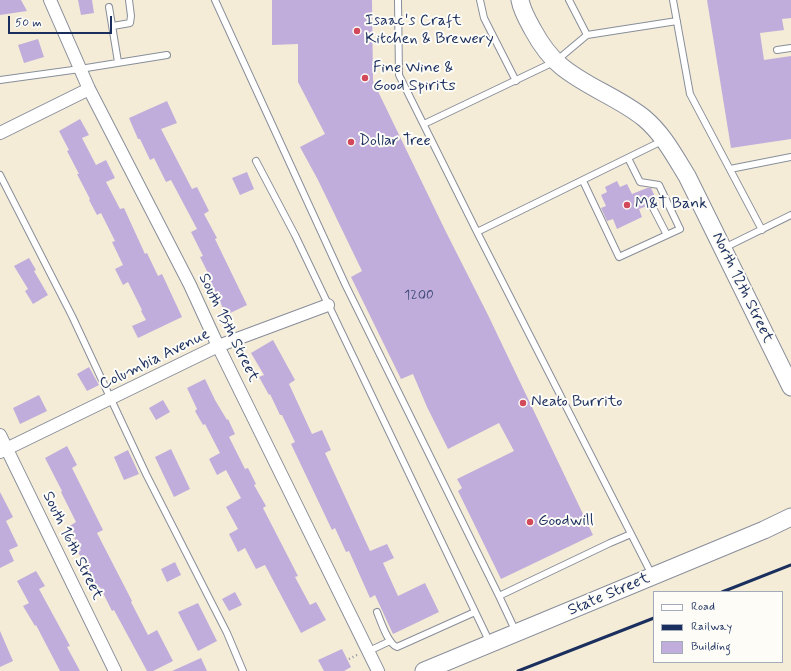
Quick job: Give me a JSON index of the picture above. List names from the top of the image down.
{
  "streets": {
    "main road": ["North 12th Street", "State Street"],
    "street": ["South 15th Street", "Columbia Avenue", "South 16th Street"]
  },
  "crossings": [
    ["South 15th Street", "Columbia Avenue"],
    ["Columbia Avenue", "South 16th Street"]
  ],
  "places": [
    "Isaac's Craft Kitchen & Brewery",
    "Fine Wine & Good Spirits",
    "Dollar Tree",
    "M&T Bank",
    "Neato Burrito",
    "Goodwill"
  ],
  "house_numbers": ["1200"],
  "legend": ["Road", "Railway", "Building"],
  "scale_bar": "50 m"
}
